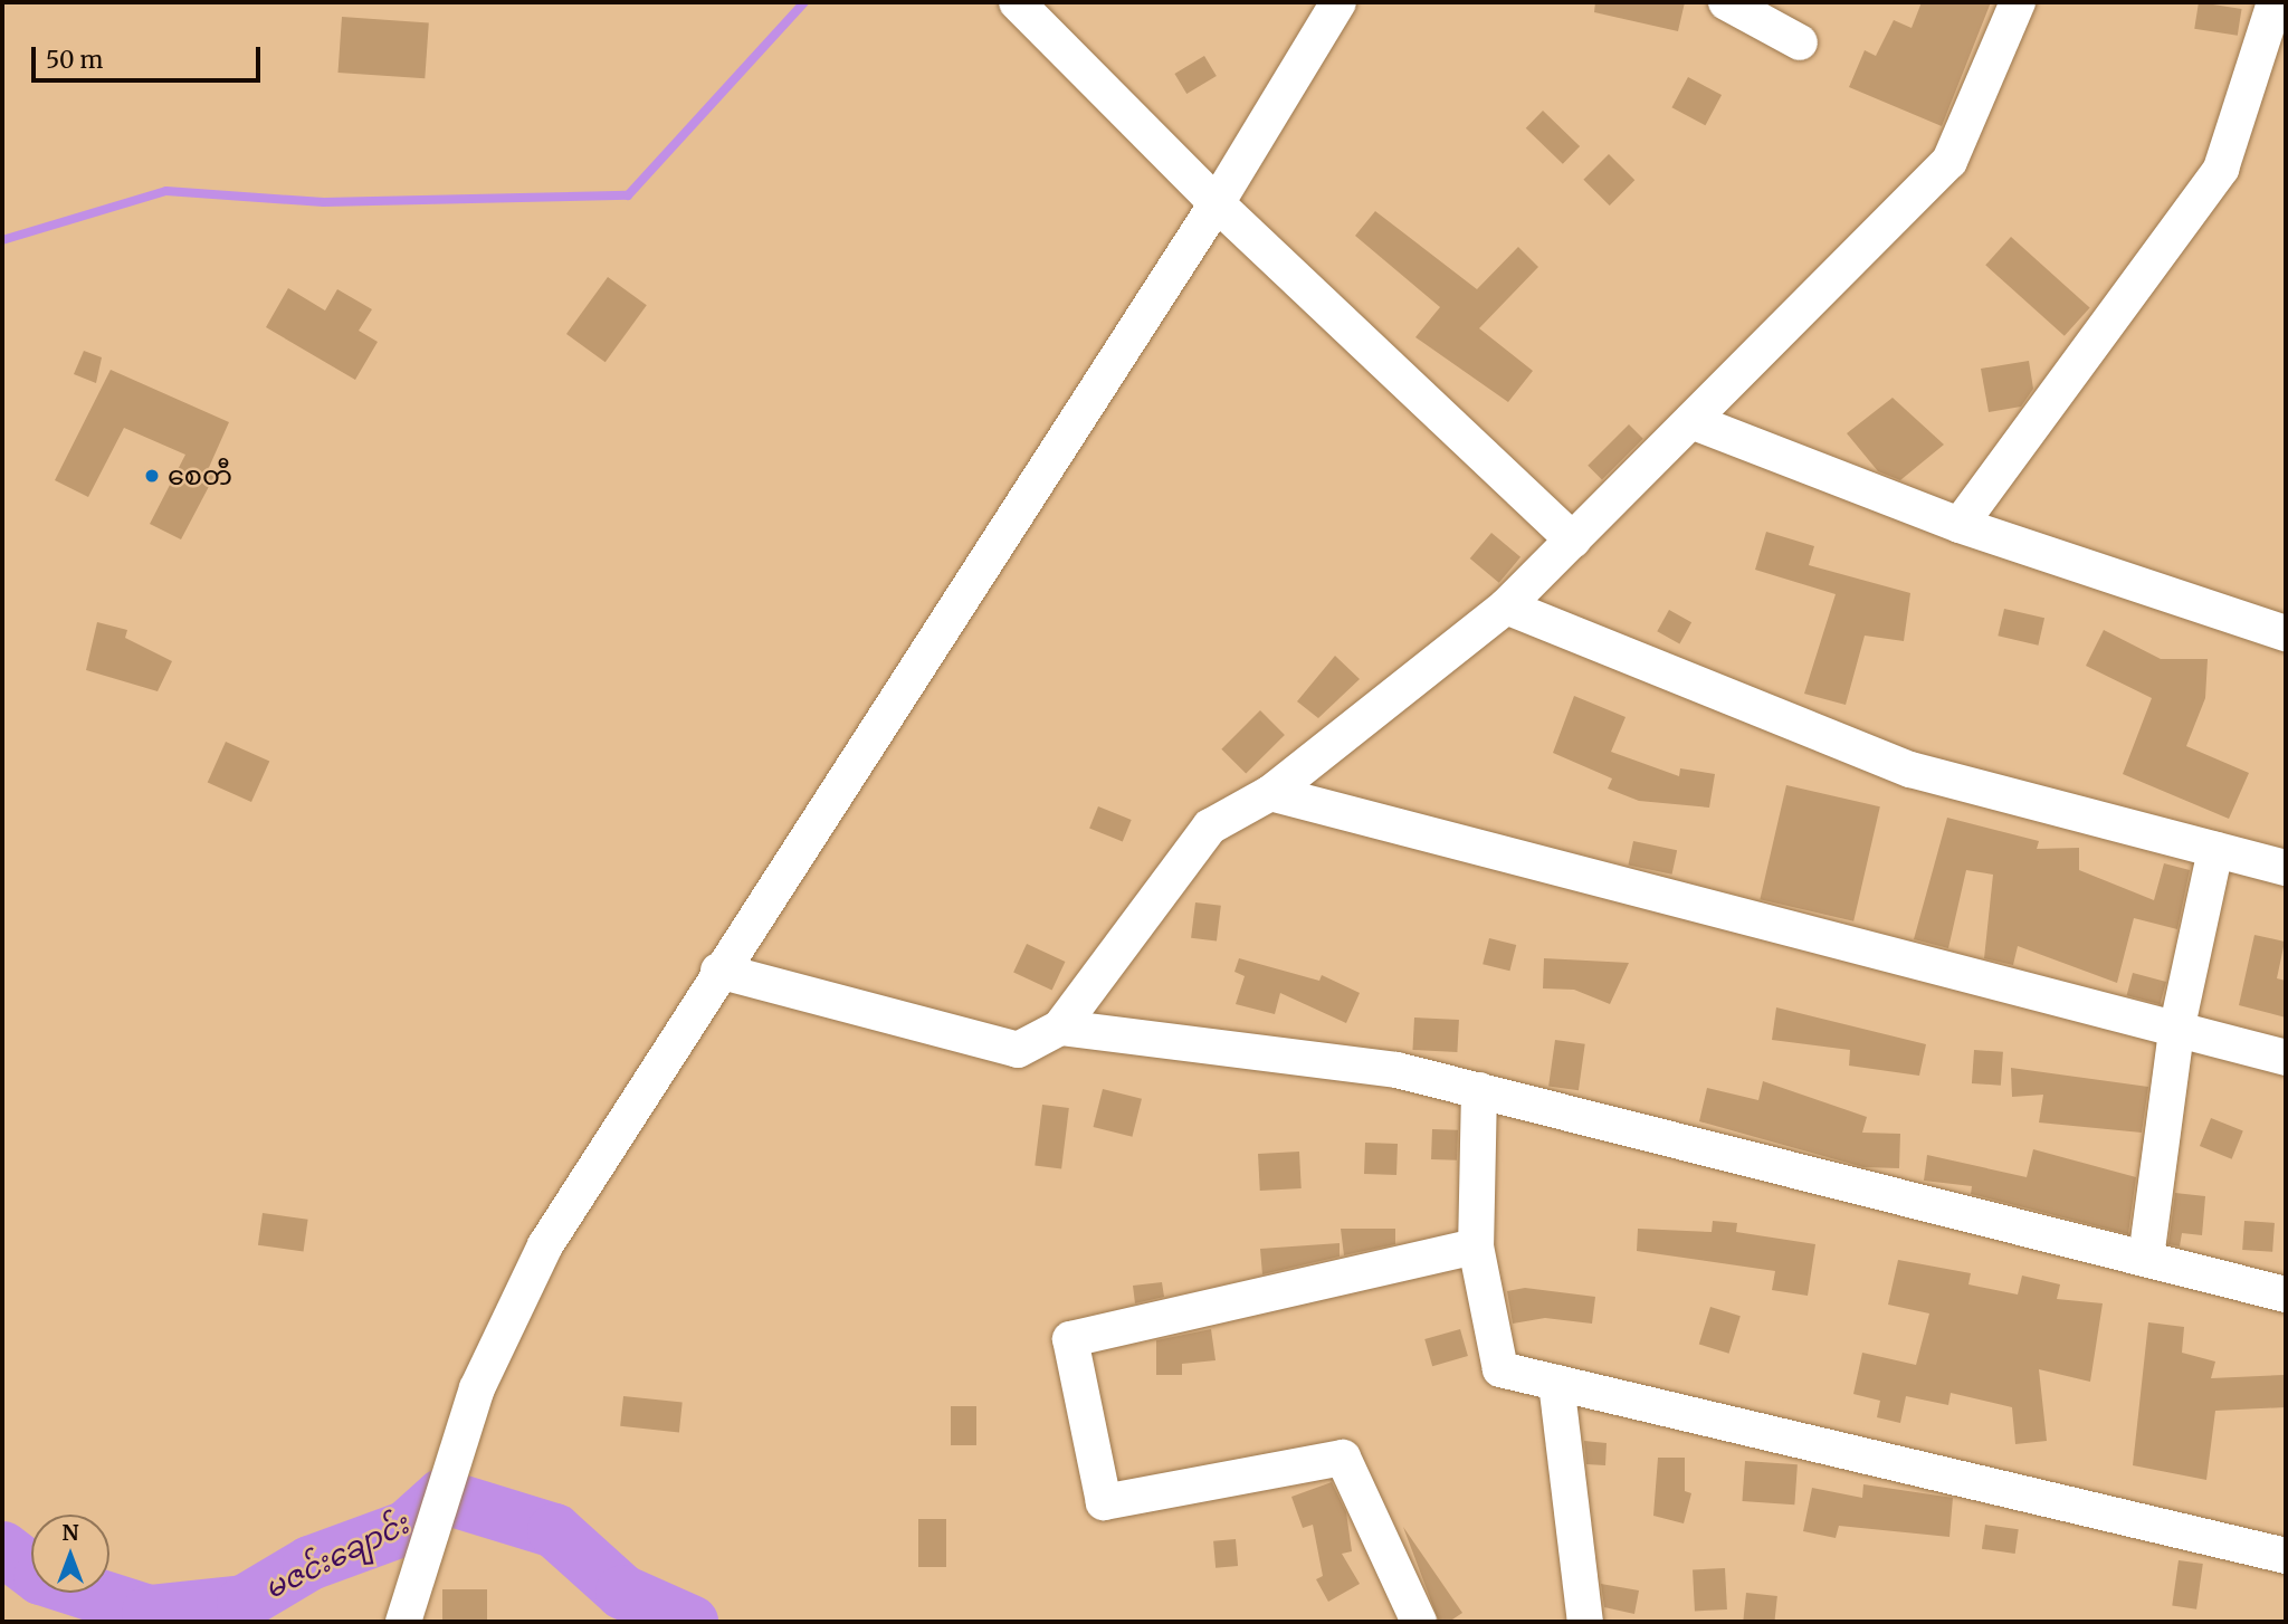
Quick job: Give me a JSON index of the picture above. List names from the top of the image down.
{
  "water": ["မဇင်းချောင်း"],
  "places": ["စေတီ"],
  "scale_bar": "50 m",
  "north": "top"
}
